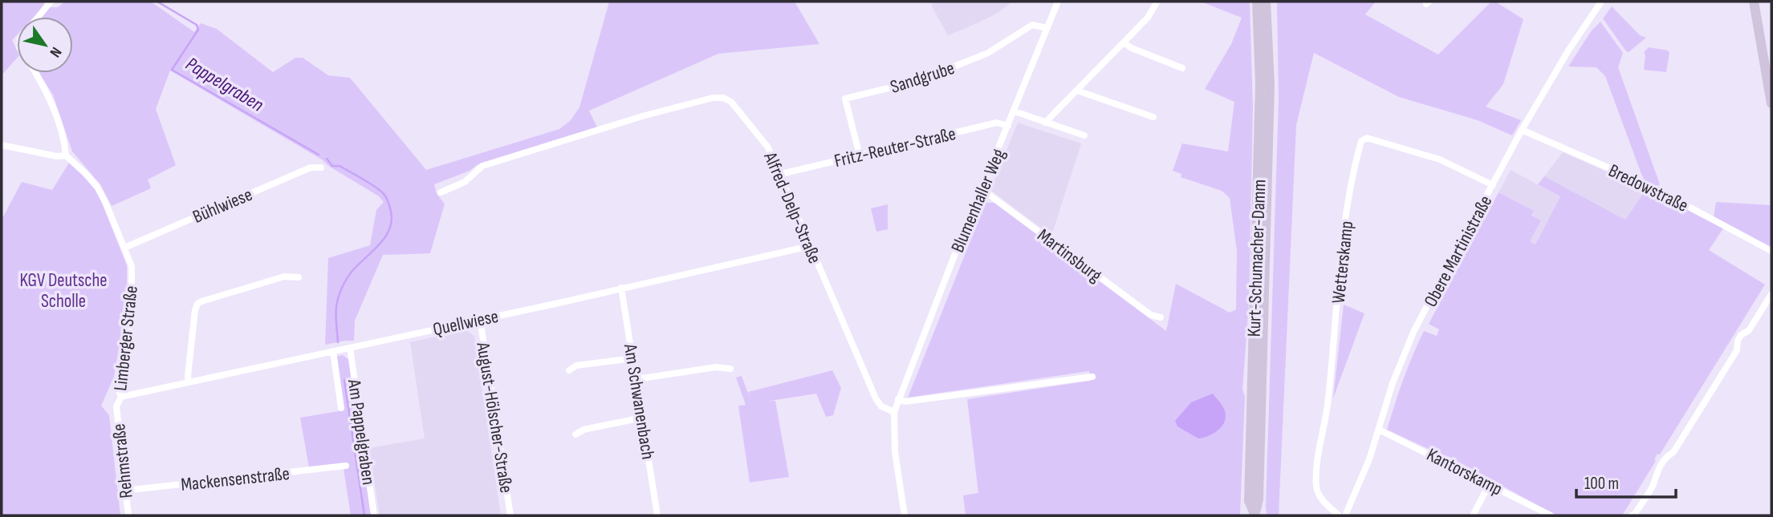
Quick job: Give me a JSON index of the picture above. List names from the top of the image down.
{
  "streets": {
    "main road": ["Kurt-Schumacher-Damm"],
    "street": [
      "Sandgrube",
      "Fritz-Reuter-Straße",
      "Bredowstraße",
      "Blumenhaller Weg",
      "Bühlwiese",
      "Alfred-Delp-Straße",
      "Obere Martinistraße",
      "Martinsburg",
      "Wetterskamp",
      "Quellwiese",
      "Limberger Straße",
      "Am Schwanenbach",
      "August-Hölscher-Straße",
      "Am Pappelgraben",
      "Rehmstraße",
      "Kantorskamp",
      "Mackensenstraße"
    ]
  },
  "crossings": [
    ["Sandgrube", "Fritz-Reuter-Straße"],
    ["Sandgrube", "Blumenhaller Weg"],
    ["Fritz-Reuter-Straße", "Blumenhaller Weg"],
    ["Fritz-Reuter-Straße", "Alfred-Delp-Straße"],
    ["Bredowstraße", "Obere Martinistraße"],
    ["Blumenhaller Weg", "Alfred-Delp-Straße"],
    ["Blumenhaller Weg", "Martinsburg"],
    ["Bühlwiese", "Limberger Straße"],
    ["Alfred-Delp-Straße", "Quellwiese"],
    ["Obere Martinistraße", "Kantorskamp"],
    ["Quellwiese", "Limberger Straße"],
    ["Quellwiese", "Am Schwanenbach"],
    ["Quellwiese", "August-Hölscher-Straße"],
    ["Quellwiese", "Am Pappelgraben"],
    ["Limberger Straße", "Rehmstraße"],
    ["Rehmstraße", "Mackensenstraße"]
  ],
  "water": ["Pappelgraben"],
  "parks": ["KGV Deutsche Scholle"],
  "scale_bar": "100 m",
  "north": "bottom right"
}
